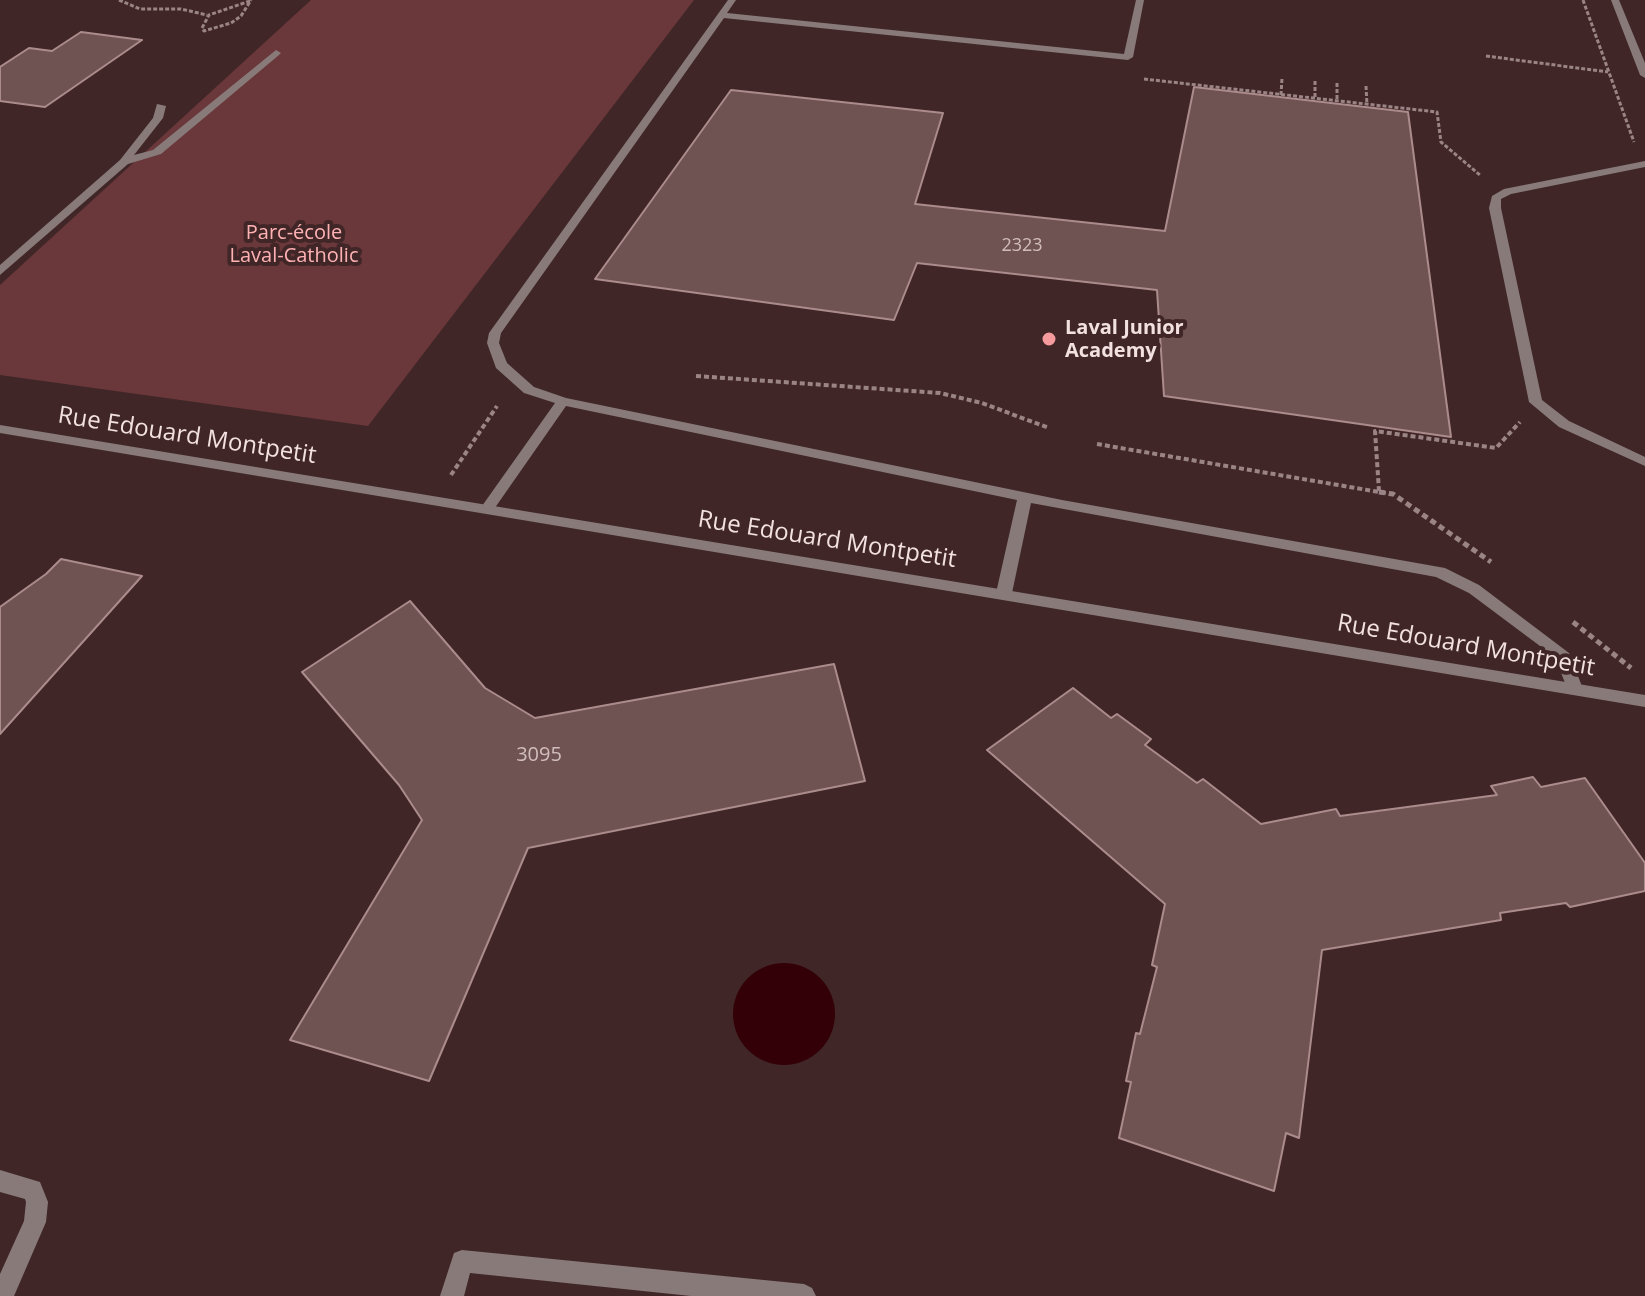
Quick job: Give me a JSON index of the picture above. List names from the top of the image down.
{
  "streets": {
    "street": ["Rue Edouard Montpetit"]
  },
  "parks": ["Parc-école Laval-Catholic"],
  "places": ["Laval Junior Academy"],
  "house_numbers": ["2323", "3095"]
}
